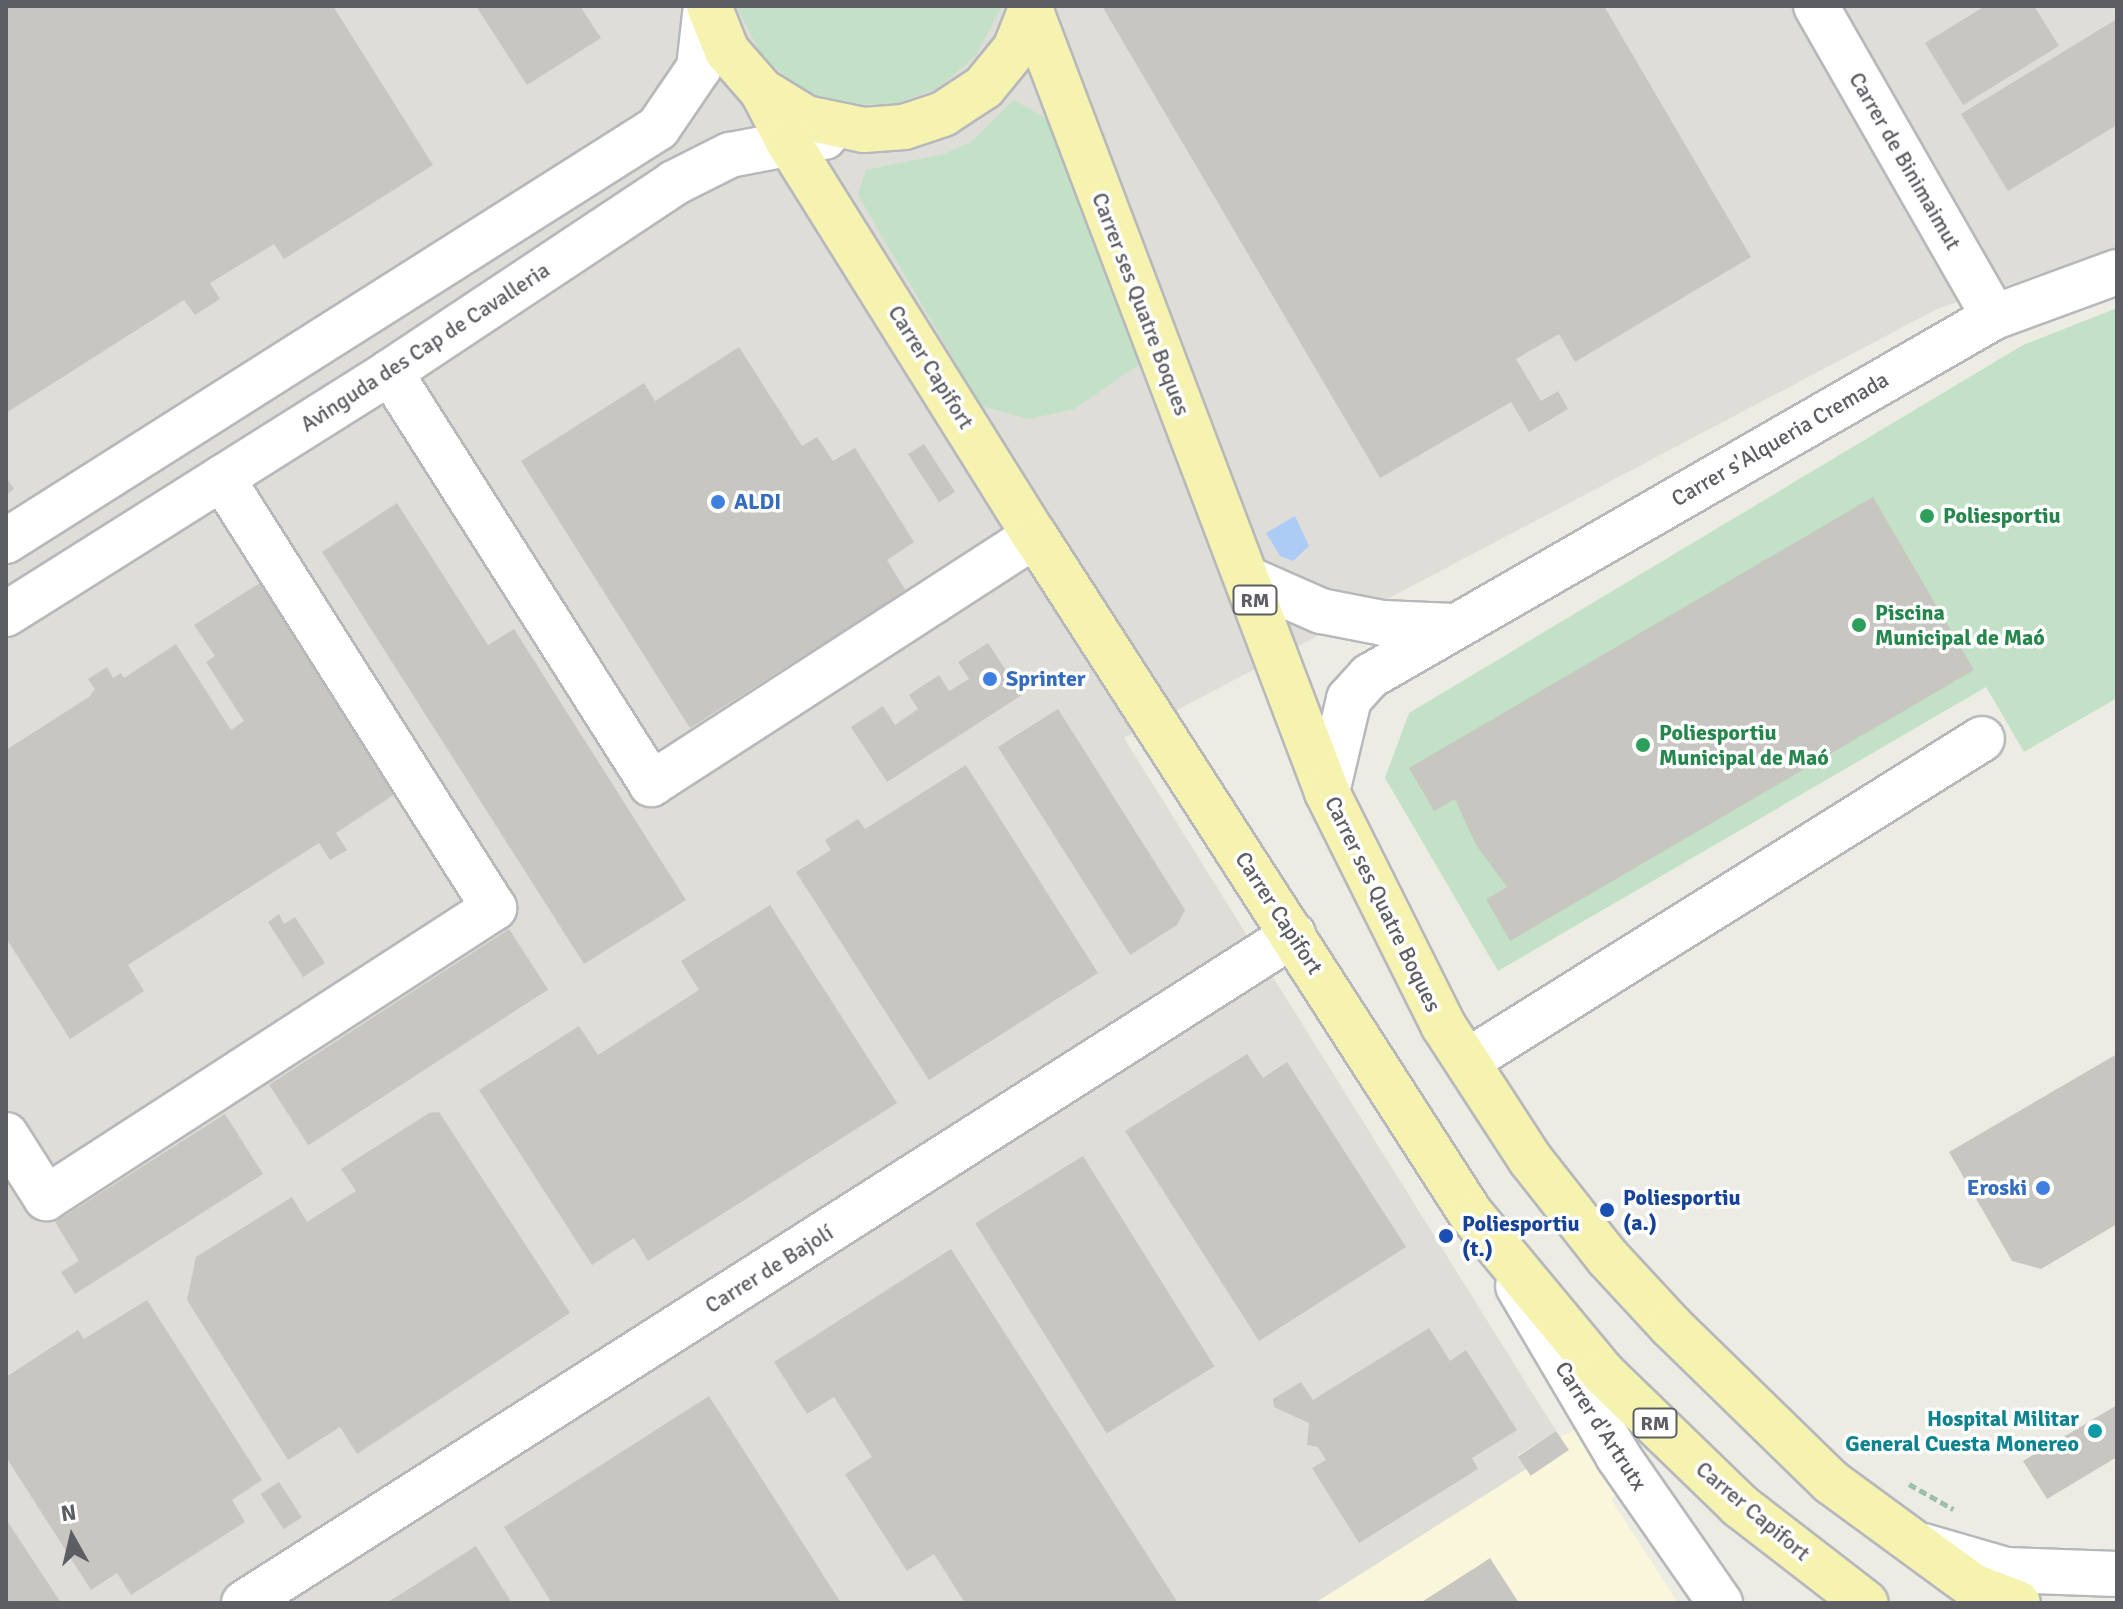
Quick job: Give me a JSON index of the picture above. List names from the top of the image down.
{
  "streets": {
    "main road": ["Carrer ses Quatre Boques", "Carrer Capifort", "RM"],
    "street": [
      "Carrer de Binimaimut",
      "Avinguda des Cap de Cavalleria",
      "Carrer s'Alqueria Cremada",
      "Carrer de Bajolí",
      "Carrer d'Artrutx"
    ]
  },
  "crossings": [
    ["Carrer de Binimaimut", "Carrer s'Alqueria Cremada"],
    ["Carrer ses Quatre Boques", "Carrer s'Alqueria Cremada"],
    ["Carrer ses Quatre Boques", "RM"],
    ["Avinguda des Cap de Cavalleria", "Carrer Capifort"],
    ["Avinguda des Cap de Cavalleria", "RM"],
    ["Carrer Capifort", "RM"],
    ["Carrer Capifort", "Carrer de Bajolí"],
    ["Carrer Capifort", "Carrer d'Artrutx"]
  ],
  "places": [
    "ALDI",
    "Poliesportiu",
    "Piscina Municipal de Maó",
    "Sprinter",
    "Poliesportiu Municipal de Maó",
    "Eroski",
    "Poliesportiu (a.)",
    "Poliesportiu (t.)",
    "Hospital Militar General Cuesta Monereo"
  ],
  "north": "top"
}
